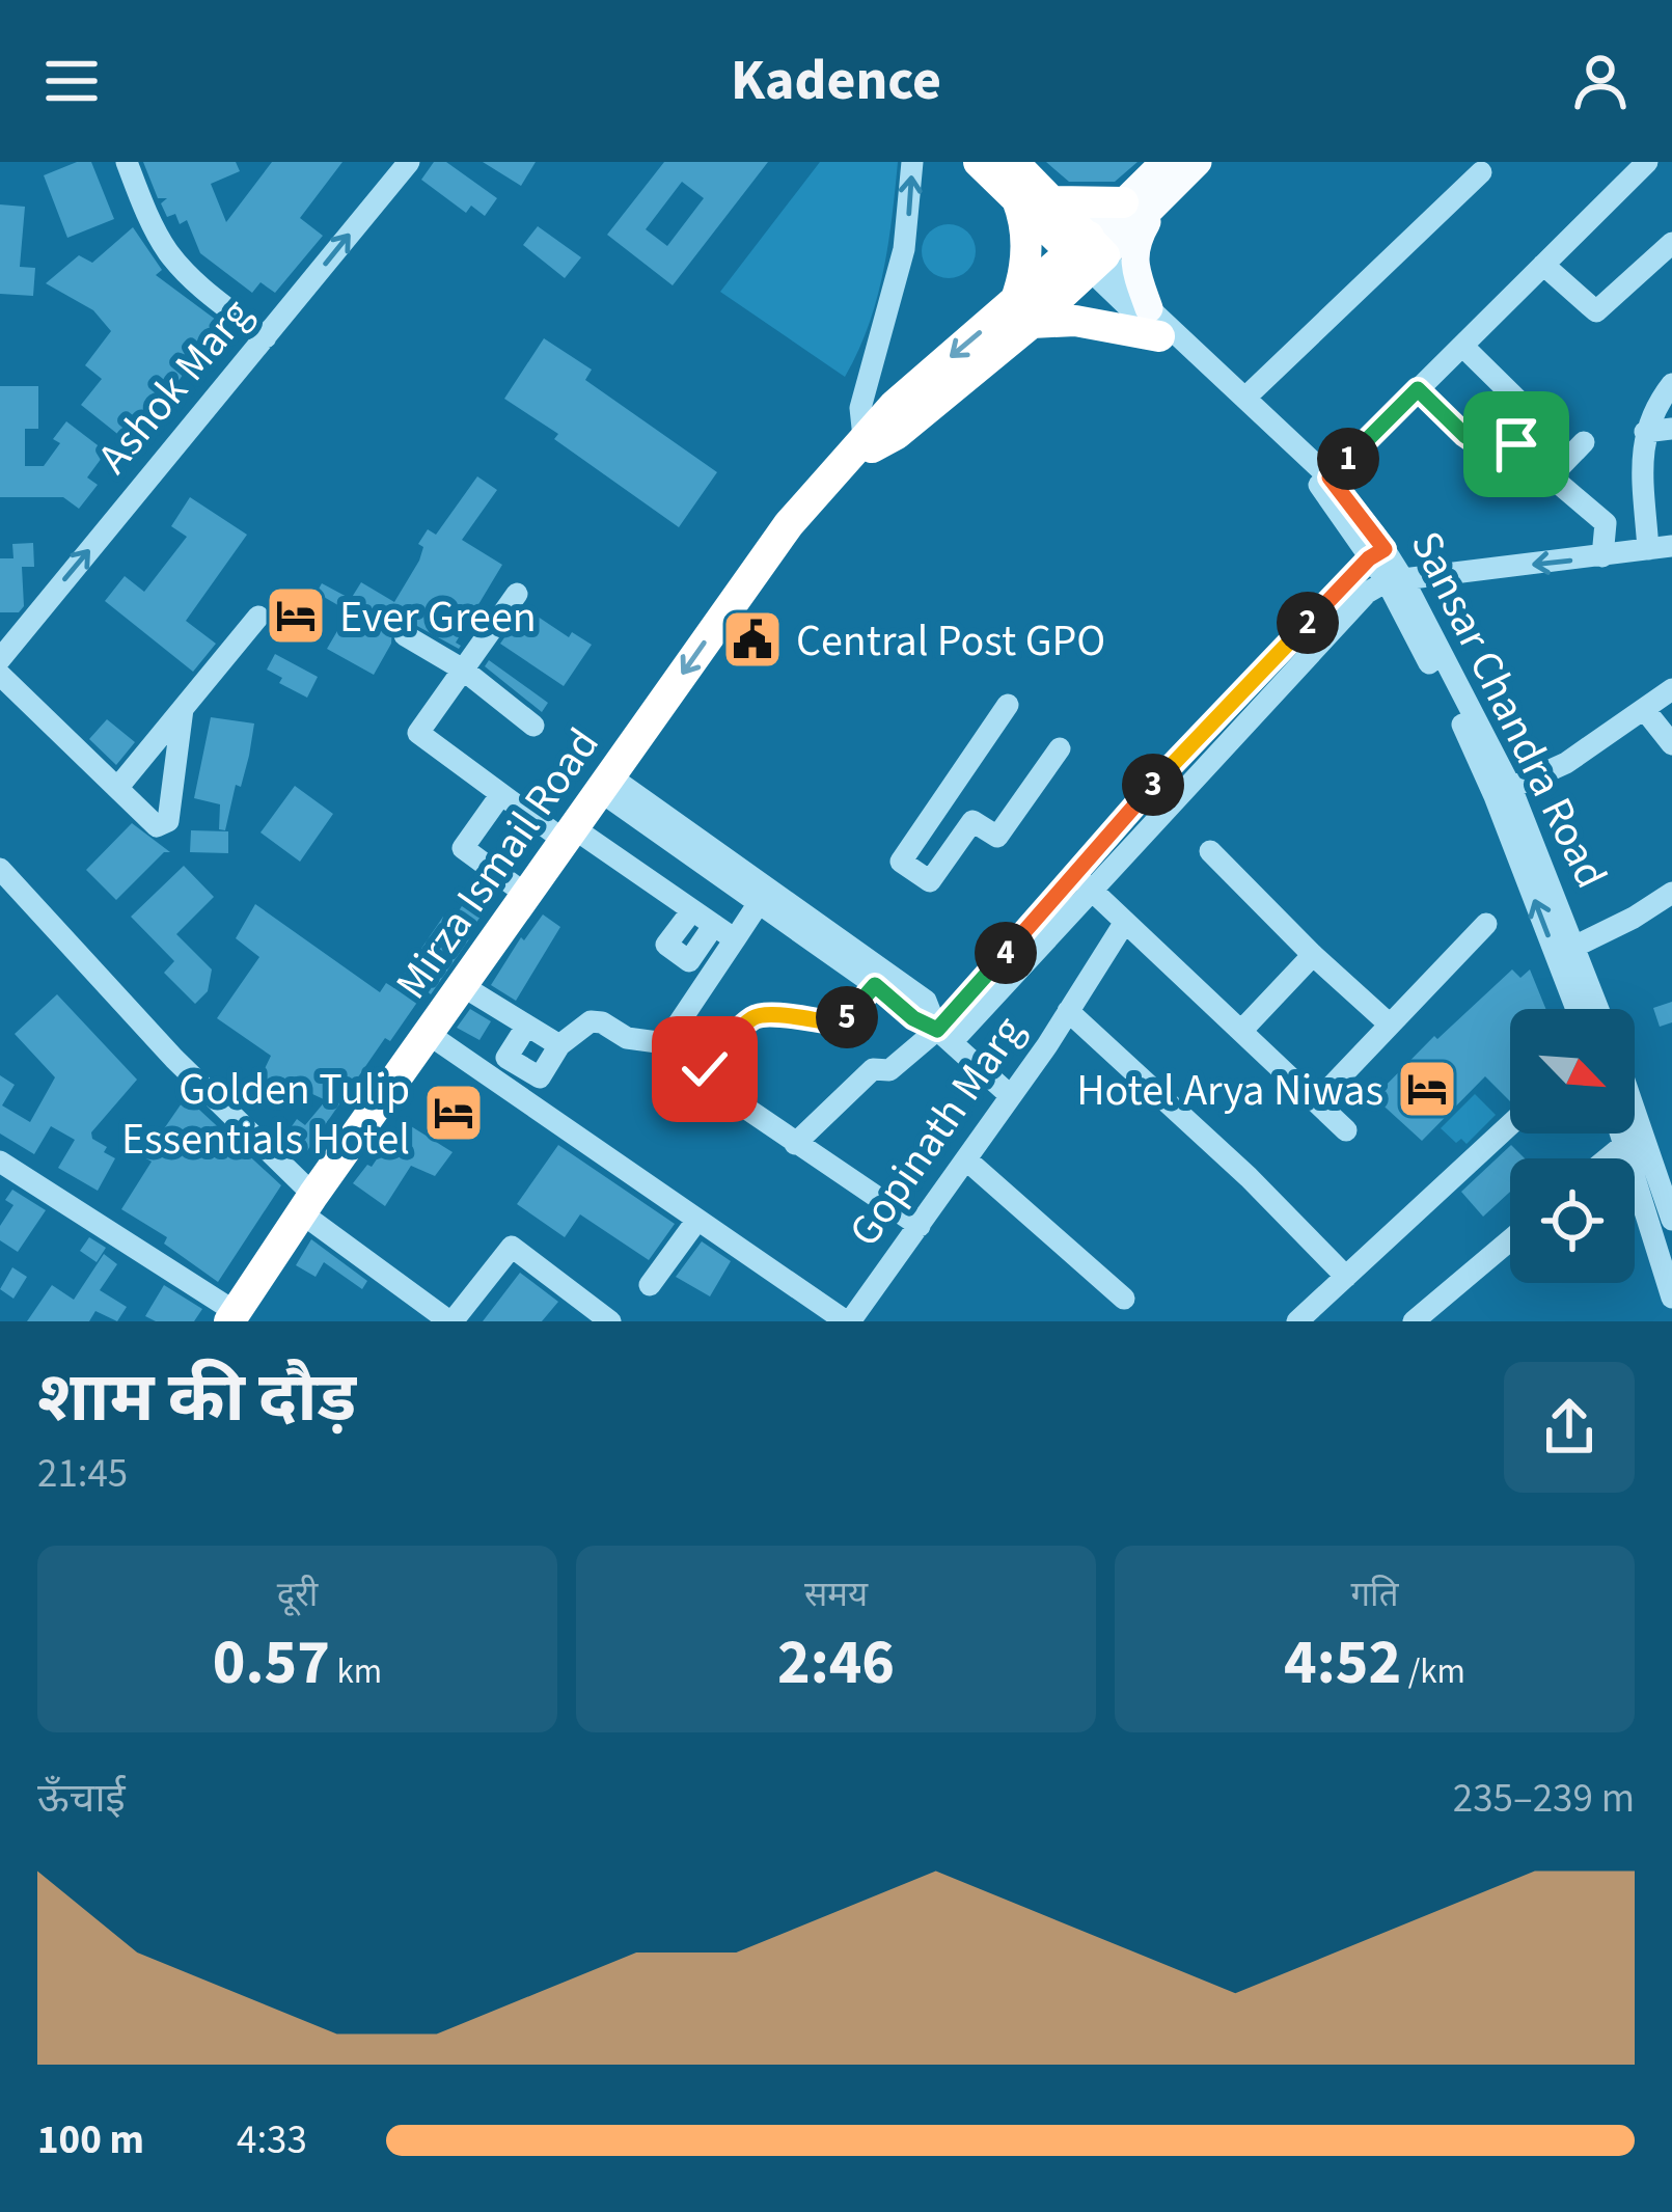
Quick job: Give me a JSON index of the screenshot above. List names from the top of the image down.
{
  "streets": {
    "highway": ["Mirza Ismail Road"],
    "street": ["Ashok Marg", "Sansar Chandra Road", "Gopinath Marg"]
  },
  "crossings": [
    ["Sansar Chandra Road", "Mirza Ismail Road"]
  ],
  "one_way": ["Mirza Ismail Road"],
  "places": {
    "hotel": ["Ever Green", "Hotel Arya Niwas", "Golden Tulip Essentials Hotel"],
    "public building": ["Central Post GPO"]
  },
  "north": "bottom right",
  "page": {
    "header": "Kadence",
    "pins": [
      "1",
      "2",
      "3",
      "4",
      "5"
    ],
    "heading": ["शाम की दौड़", "21:45"],
    "stats": [
      ["दूरी", "0.57 km"],
      ["समय", "2:46"],
      ["गति", "4:52 /km"]
    ],
    "chart": ["ऊँचाई", "235–239 m"],
    "list": [
      {
        "name": "100 m",
        "note": "4:33"
      }
    ]
  }
}
